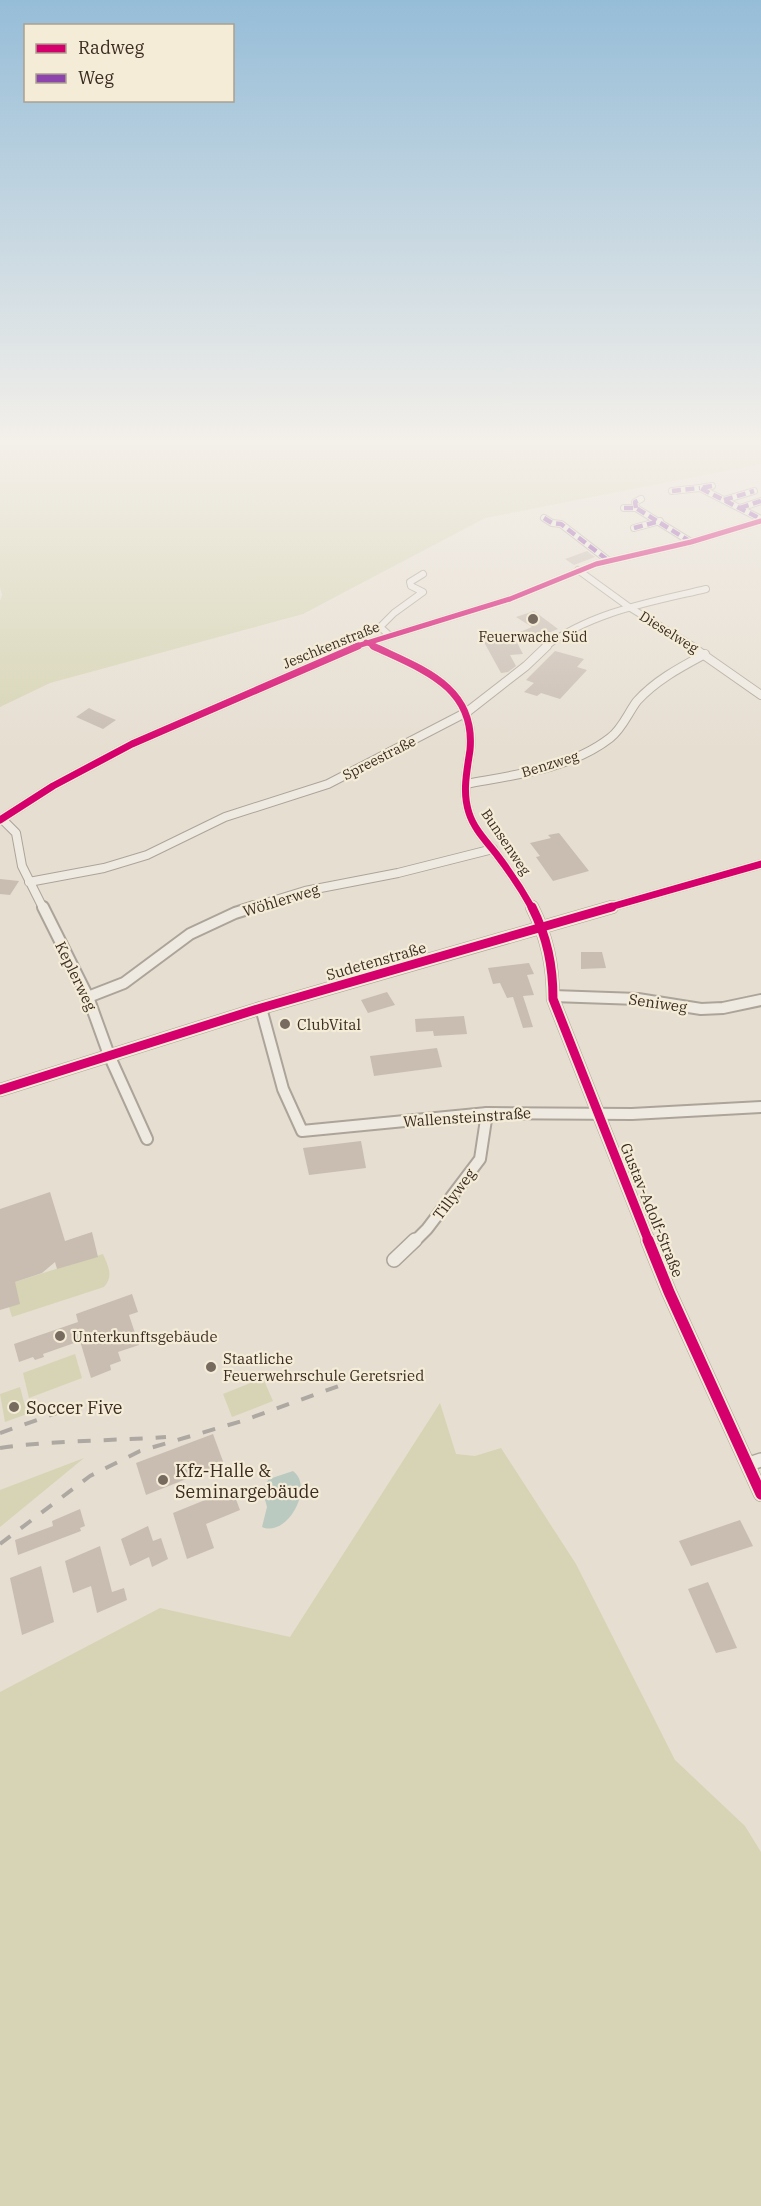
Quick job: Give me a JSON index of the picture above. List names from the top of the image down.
{
  "streets": {
    "street": [
      "Dieselweg",
      "Jeschkenstraße",
      "Spreestraße",
      "Benzweg",
      "Bunsenweg",
      "Wöhlerweg",
      "Sudetenstraße",
      "Keplerweg",
      "Seniweg",
      "Wallensteinstraße",
      "Tillyweg",
      "Gustav-Adolf-Straße"
    ]
  },
  "crossings": [
    ["Dieselweg", "Jeschkenstraße"],
    ["Dieselweg", "Spreestraße"],
    ["Dieselweg", "Benzweg"],
    ["Jeschkenstraße", "Bunsenweg"],
    ["Jeschkenstraße", "Keplerweg"],
    ["Spreestraße", "Bunsenweg"],
    ["Spreestraße", "Keplerweg"],
    ["Benzweg", "Bunsenweg"],
    ["Bunsenweg", "Wöhlerweg"],
    ["Bunsenweg", "Sudetenstraße"],
    ["Bunsenweg", "Gustav-Adolf-Straße"],
    ["Wöhlerweg", "Keplerweg"],
    ["Sudetenstraße", "Keplerweg"],
    ["Sudetenstraße", "Wallensteinstraße"],
    ["Sudetenstraße", "Gustav-Adolf-Straße"],
    ["Seniweg", "Gustav-Adolf-Straße"],
    ["Wallensteinstraße", "Tillyweg"],
    ["Wallensteinstraße", "Gustav-Adolf-Straße"]
  ],
  "places": [
    "Feuerwache Süd",
    "ClubVital",
    "Unterkunftsgebäude",
    "Staatliche Feuerwehrschule Geretsried",
    "Soccer Five",
    "Kfz-Halle & Seminargebäude"
  ],
  "legend": ["Radweg", "Weg"]
}
